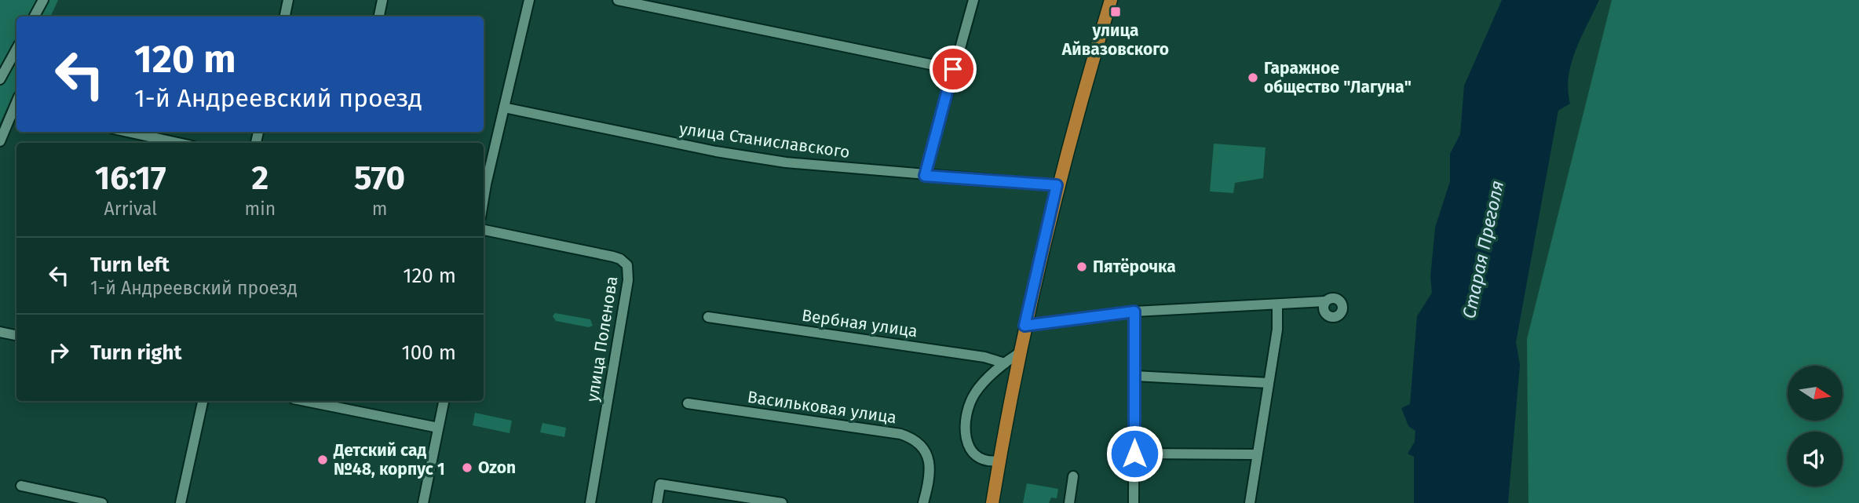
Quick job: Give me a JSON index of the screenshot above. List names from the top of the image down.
{
  "streets": {
    "street": [
      "улица Станиславского",
      "Вербная улица",
      "улица Поленова",
      "Васильковая улица"
    ]
  },
  "water": ["Старая Преголя"],
  "places": {
    "transit": ["улица Айвазовского"],
    "other": [
      "Гаражное общество \"Лагуна\"",
      "Пятёрочка",
      "Детский сад №48, корпус 1",
      "Ozon"
    ]
  },
  "north": "right",
  "page": {
    "turn": ["120 m", "1-й Андреевский проезд"],
    "eta": [
      "16:17",
      "Arrival",
      "2",
      "min",
      "570",
      "m"
    ],
    "list": [
      {
        "name": "Turn left",
        "note": "1-й Андреевский проезд",
        "value": "120 m"
      },
      {
        "name": "Turn right",
        "value": "100 m"
      }
    ]
  }
}
